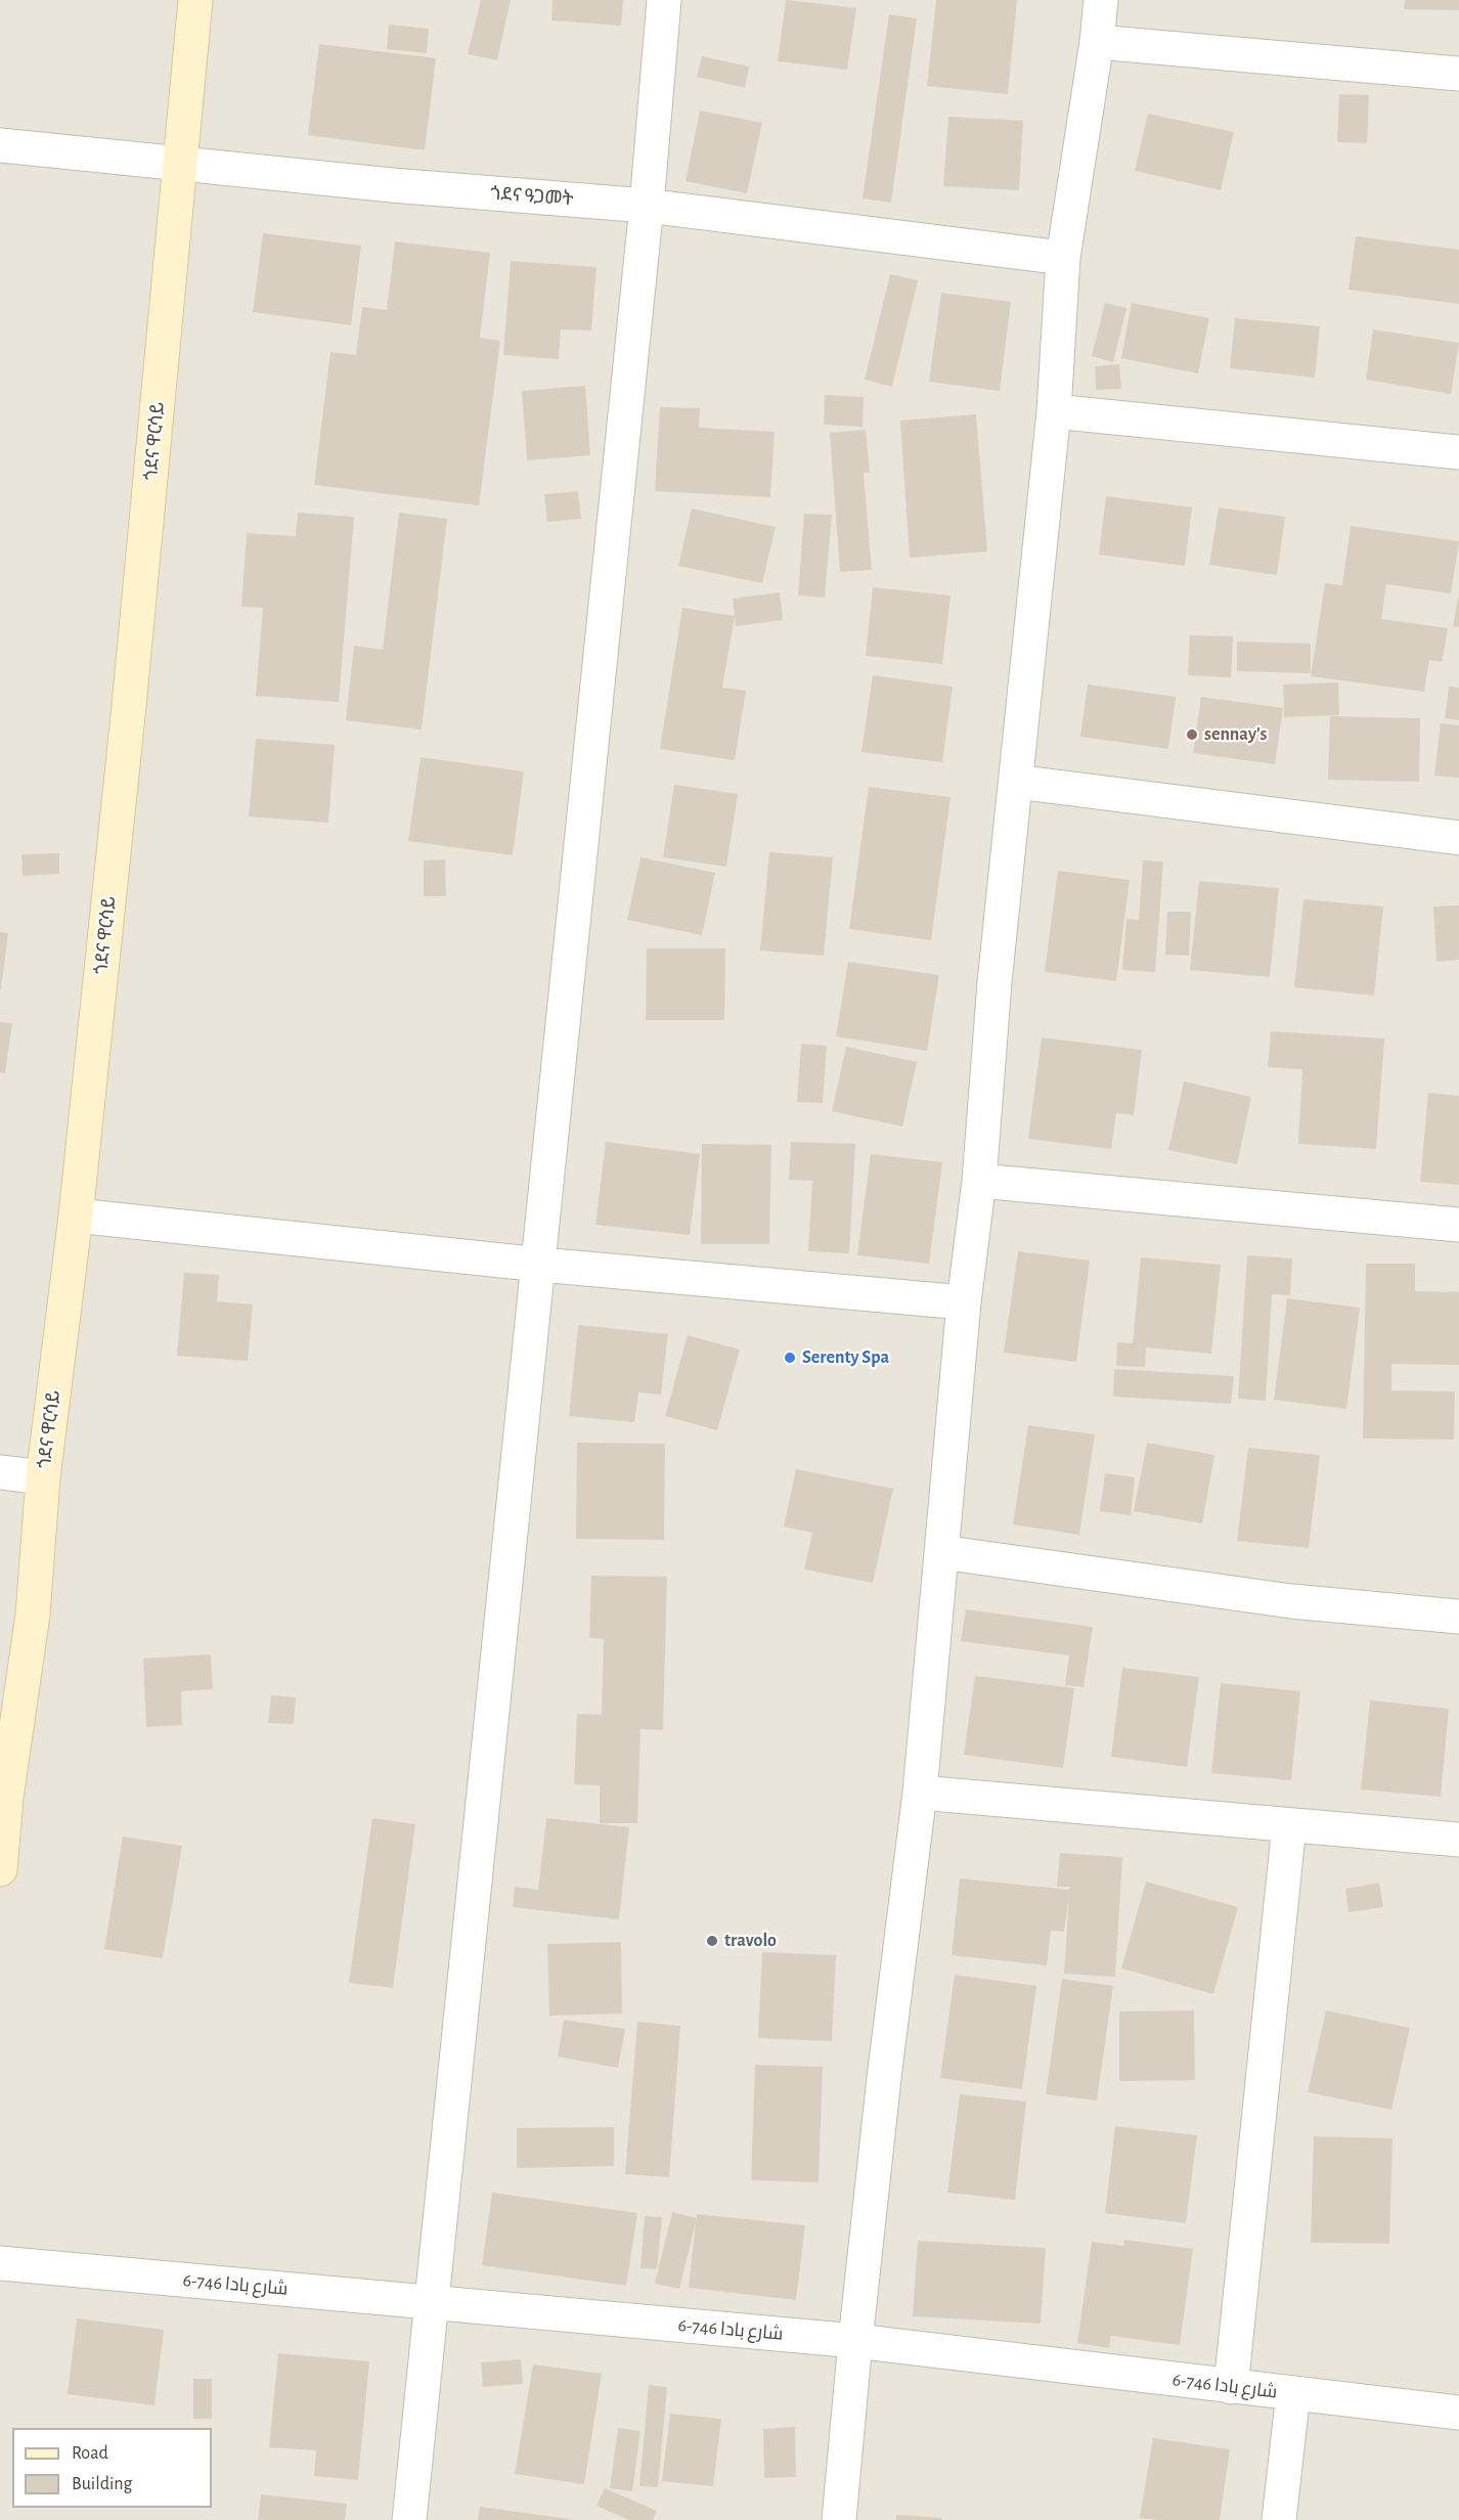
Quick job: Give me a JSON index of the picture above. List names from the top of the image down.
{
  "streets": {
    "main road": ["ጎደና ዋርሳይ"],
    "street": ["ጎደና ዓጋመት", "شارع بادا 746-6"]
  },
  "crossings": [
    ["ጎደና ዓጋመት", "ጎደና ዋርሳይ"]
  ],
  "places": ["sennay's", "Serenty Spa", "travolo"],
  "legend": ["Road", "Building"]
}
